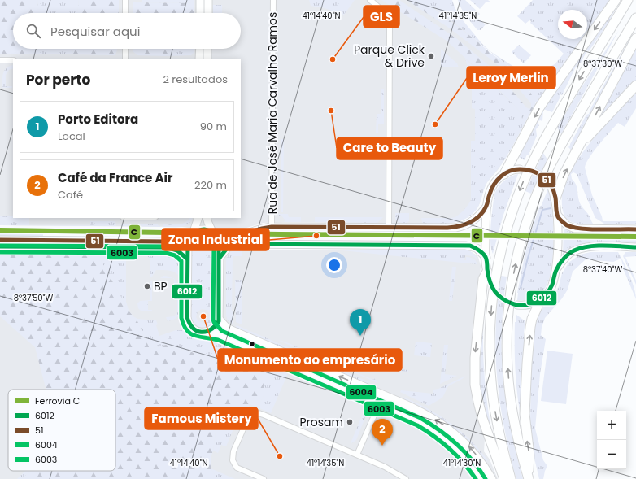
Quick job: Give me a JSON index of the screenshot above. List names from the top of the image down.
{
  "streets": {
    "street": ["Rua de José Maria Carvalho Ramos"]
  },
  "places": [
    "Parque Click & Drive",
    "GLS",
    "Care to Beauty",
    "Leroy Merlin",
    "Zona Industrial",
    "BP",
    "Monumento ao empresário",
    "Prosam",
    "Famous Mistery"
  ],
  "lines": [
    "transit line 51",
    "transit line 6012",
    "rail line C",
    "transit line 6004",
    "transit line 6003"
  ],
  "legend": [
    "Ferrovia C",
    "6012",
    "51",
    "6004",
    "6003"
  ],
  "north": "left",
  "page": {
    "search": "Pesquisar aqui",
    "heading": ["Por perto", "2 resultados"],
    "list": [
      {
        "mark": "1",
        "name": "Porto Editora",
        "note": "Local",
        "value": "90 m"
      },
      {
        "mark": "2",
        "name": "Café da France Air",
        "note": "Café",
        "value": "220 m"
      }
    ],
    "pins": ["1", "2"],
    "map_buttons": ["+", "−"]
  },
  "coordinates": [
    "41°14'40\"N",
    "41°14'35\"N",
    "8°37'30\"W",
    "8°37'40\"W",
    "8°37'50\"W",
    "41°14'30\"N"
  ]
}
